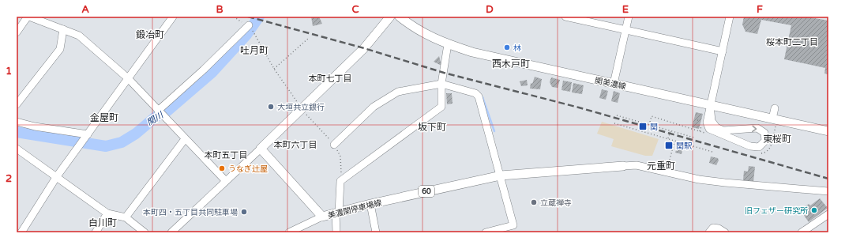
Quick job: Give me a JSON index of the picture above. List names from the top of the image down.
{
  "streets": {
    "main road": ["関美濃線", "60", "美濃関停車場線"]
  },
  "districts": [
    "鍛冶町",
    "桜本町二丁目",
    "吐月町",
    "西木戸町",
    "本町七丁目",
    "金屋町",
    "坂下町",
    "東桜町",
    "本町六丁目",
    "本町五丁目",
    "元重町",
    "白川町"
  ],
  "water": ["関川"],
  "places": {
    "other": [
      "林",
      "大垣共立銀行",
      "うなぎ辻屋",
      "立蔵禅寺",
      "旧フェザー研究所",
      "本町四・五丁目共同駐車場"
    ],
    "transit": ["関", "関駅"]
  },
  "grid": {
    "columns": [
      "A",
      "B",
      "C",
      "D",
      "E",
      "F"
    ],
    "rows": ["1", "2"]
  }
}
